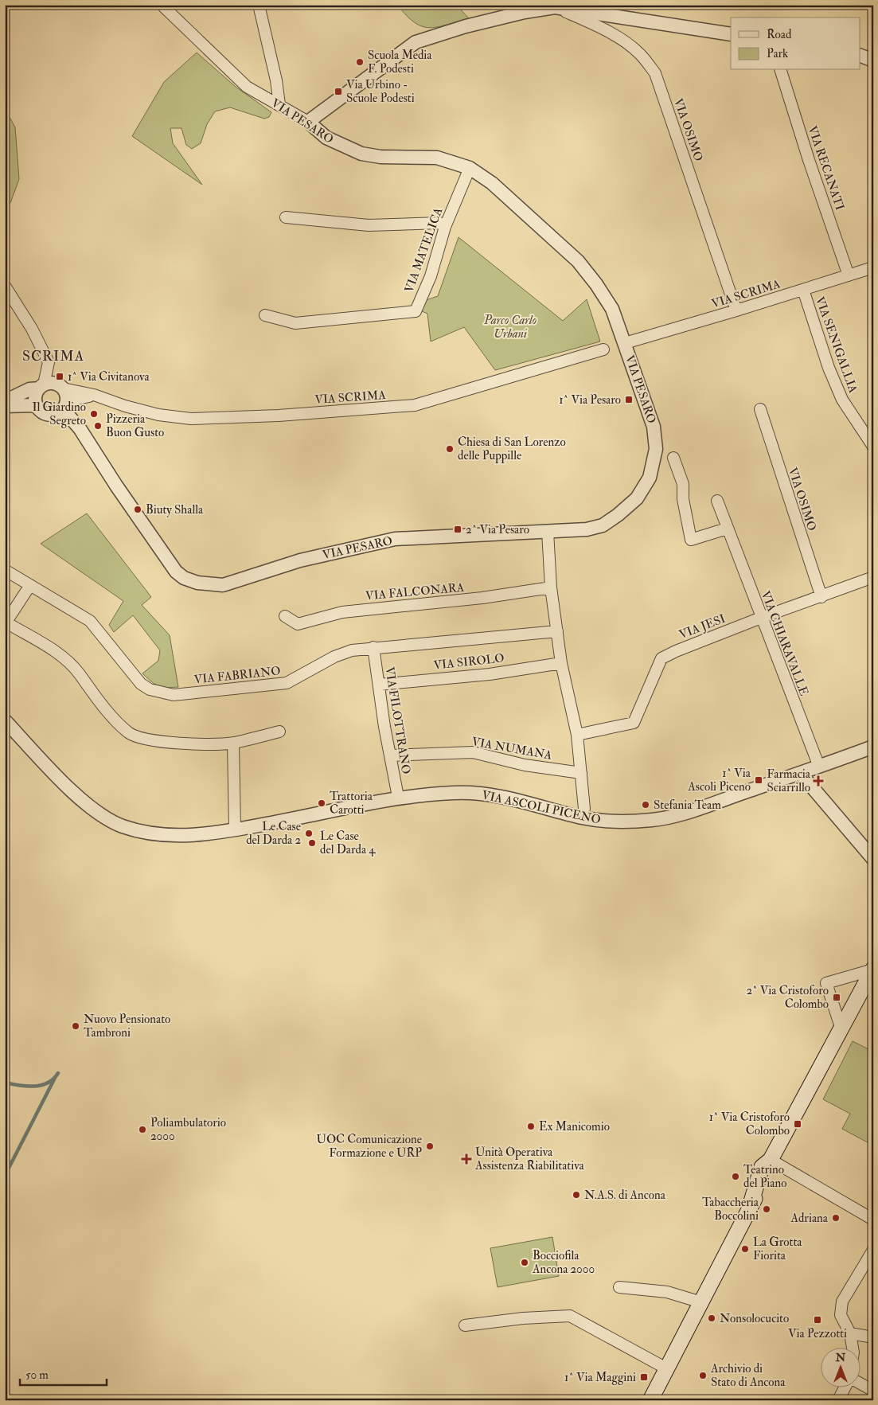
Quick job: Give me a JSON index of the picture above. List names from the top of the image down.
{
  "streets": {
    "street": [
      "VIA PESARO",
      "VIA OSIMO",
      "VIA RECANATI",
      "VIA MATELICA",
      "VIA SCRIMA",
      "VIA SENIGALLIA",
      "VIA FALCONARA",
      "VIA JESI",
      "VIA CHIARAVALLE",
      "VIA SIROLO",
      "VIA FABRIANO",
      "VIA FILOTTRANO",
      "VIA NUMANA",
      "VIA ASCOLI PICENO"
    ]
  },
  "crossings": [
    ["VIA PESARO", "VIA MATELICA"],
    ["VIA PESARO", "VIA SCRIMA"],
    ["VIA OSIMO", "VIA SCRIMA"],
    ["VIA OSIMO", "VIA JESI"],
    ["VIA RECANATI", "VIA SCRIMA"],
    ["VIA SCRIMA", "VIA SENIGALLIA"],
    ["VIA JESI", "VIA CHIARAVALLE"],
    ["VIA CHIARAVALLE", "VIA ASCOLI PICENO"],
    ["VIA SIROLO", "VIA FILOTTRANO"],
    ["VIA FABRIANO", "VIA FILOTTRANO"],
    ["VIA FILOTTRANO", "VIA NUMANA"],
    ["VIA FILOTTRANO", "VIA ASCOLI PICENO"]
  ],
  "districts": ["SCRIMA"],
  "parks": ["Parco Carlo Urbani"],
  "places": {
    "other": [
      "Scuola Media F. Podesti",
      "Il Giardino Segreto",
      "Pizzeria Buon Gusto",
      "Chiesa di San Lorenzo delle Puppille",
      "Biuty Shalla",
      "Trattoria Carotti",
      "Stefania Team",
      "Le Case del Darda 2",
      "Le Case del Darda 4",
      "Nuovo Pensionato Tambroni",
      "Ex Manicomio",
      "Poliambulatorio 2000",
      "UOC Comunicazione Formazione e URP",
      "Teatrino del Piano",
      "N.A.S. di Ancona",
      "Tabaccheria Boccolini",
      "Adriana",
      "La Grotta Fiorita",
      "Bocciofila Ancona 2000",
      "Nonsolocucito",
      "Archivio di Stato di Ancona"
    ],
    "transit": [
      "Via Urbino - Scuole Podesti",
      "1^ Via Civitanova",
      "1^ Via Pesaro",
      "2^ Via Pesaro",
      "1^ Via Ascoli Piceno",
      "2^ Via Cristoforo Colombo",
      "1^ Via Cristoforo Colombo",
      "Via Pezzotti",
      "1^ Via Maggini"
    ],
    "health": ["Farmacia Sciarrillo", "Unità Operativa Assistenza Riabilitativa"]
  },
  "legend": ["Road", "Park"],
  "scale_bar": "50 m",
  "north": "top"
}
